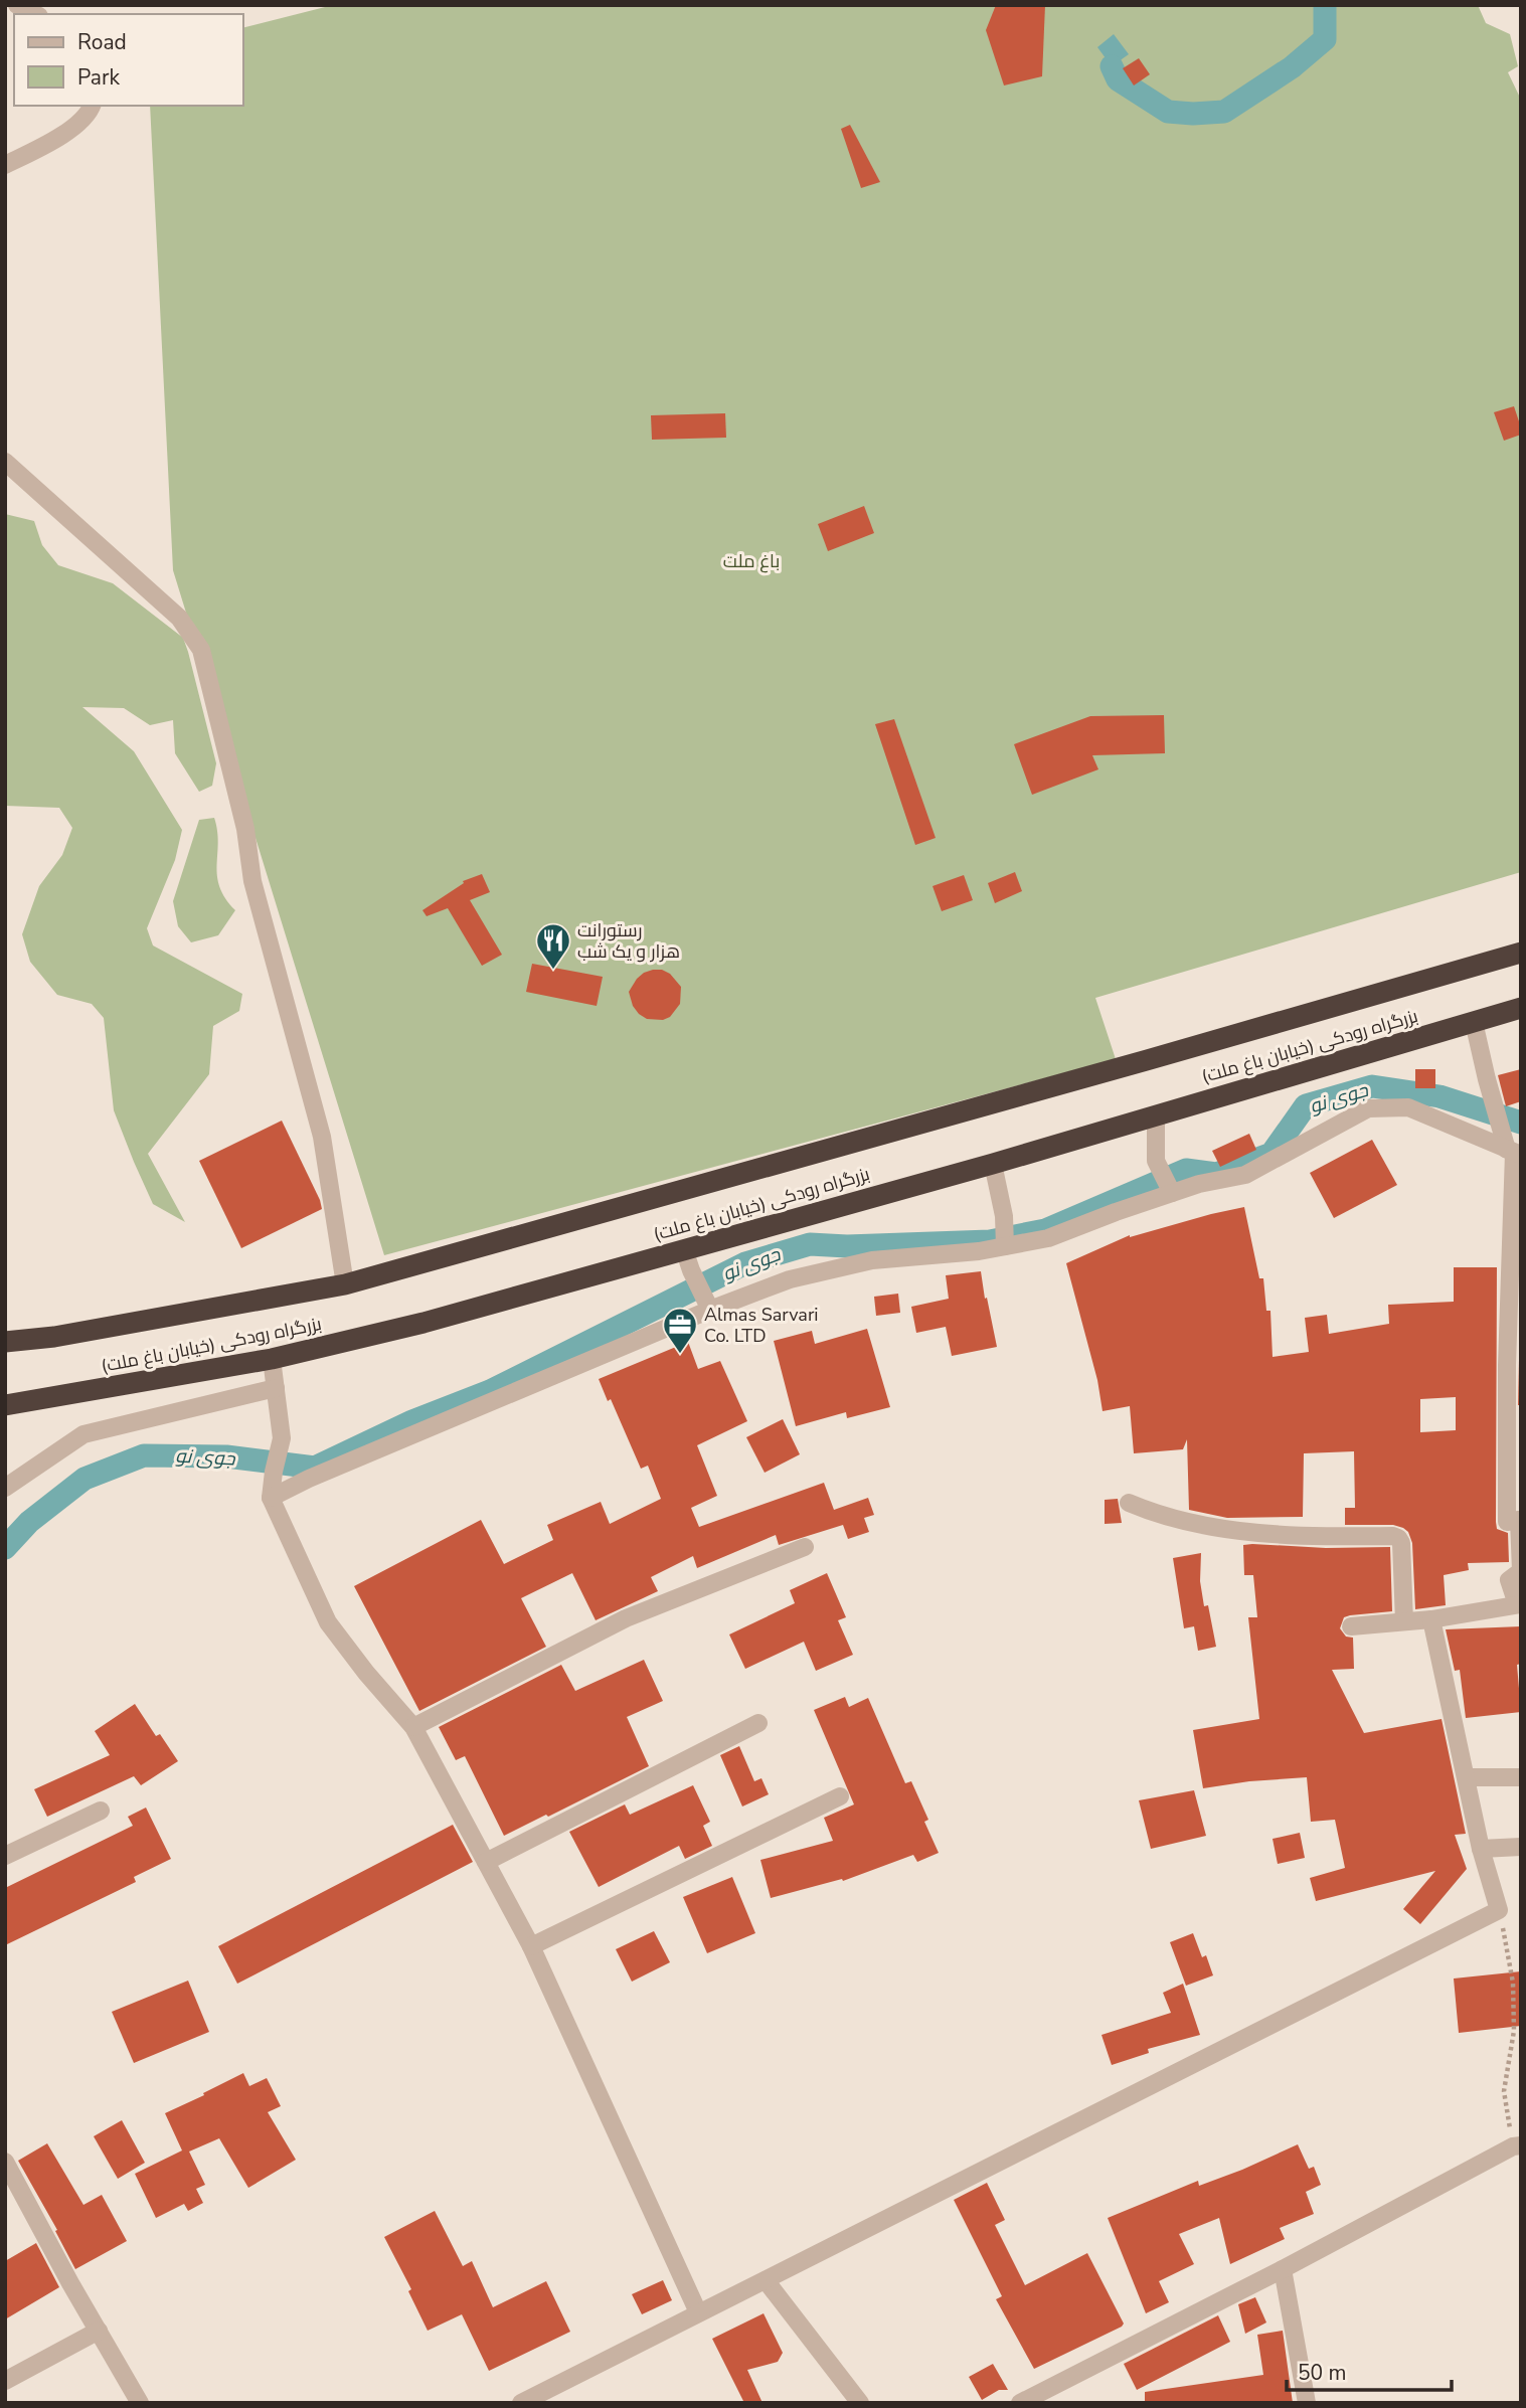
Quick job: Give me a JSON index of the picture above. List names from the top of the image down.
{
  "streets": {
    "highway": ["بزرگراه رودکی (خیابان باغ ملت)"]
  },
  "water": ["جوی نو"],
  "parks": ["باغ ملت"],
  "places": {
    "restaurant": ["رستورانت هزار و یک شب"],
    "office": ["Almas Sarvari Co. LTD"]
  },
  "legend": ["Road", "Park"],
  "scale_bar": "50 m"
}
